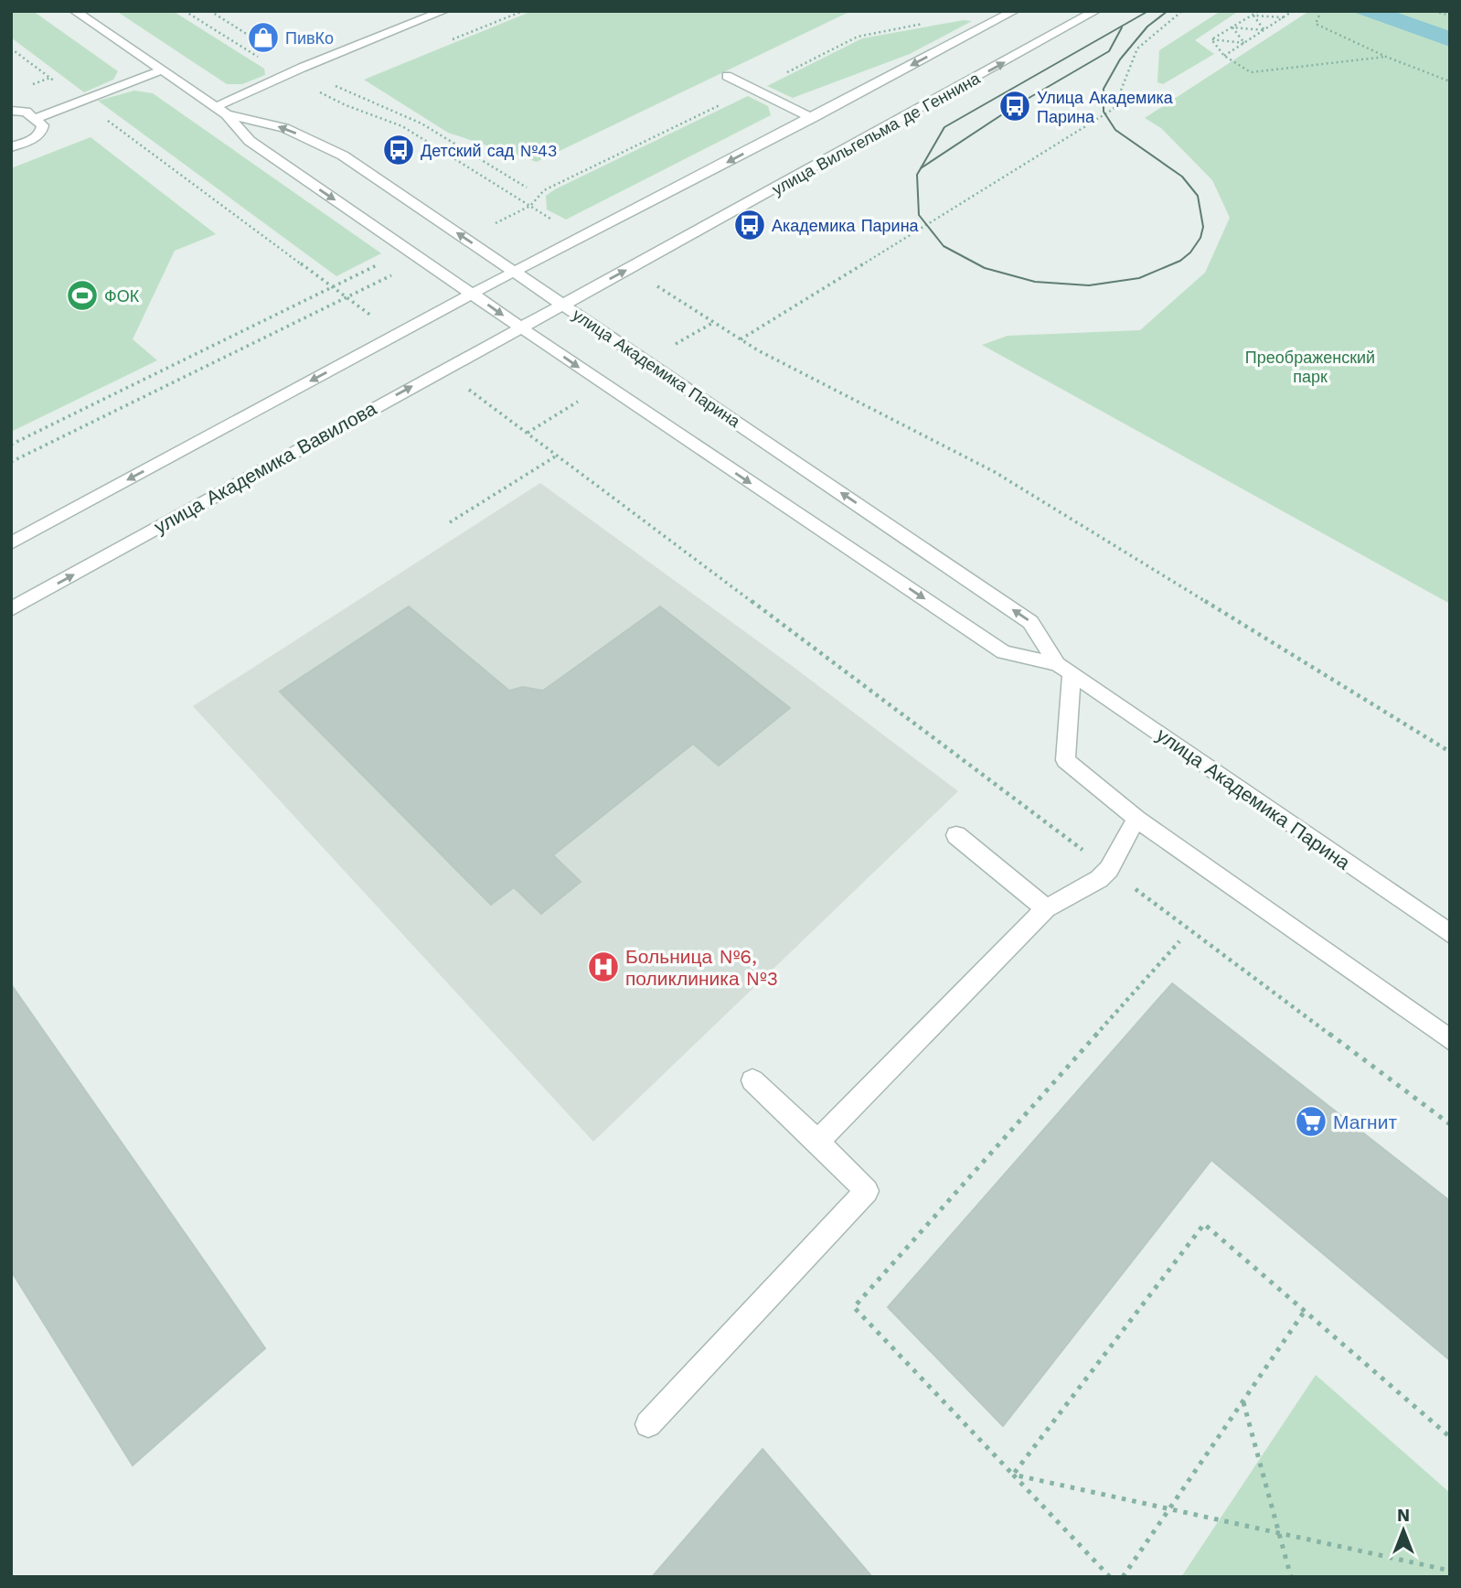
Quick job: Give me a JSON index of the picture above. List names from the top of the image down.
{
  "streets": {
    "street": ["улица Вильгельма де Геннина", "улица Академика Парина", "улица Академика Вавилова"]
  },
  "crossings": [
    ["улица Вильгельма де Геннина", "улица Академика Парина"],
    ["улица Вильгельма де Геннина", "улица Академика Вавилова"],
    ["улица Академика Парина", "улица Академика Вавилова"]
  ],
  "parks": ["Преображенский парк"],
  "places": {
    "shop": ["ПивКо"],
    "bus stop": ["Улица Академика Парина", "Детский сад №43", "Академика Парина"],
    "sports": ["ФОК"],
    "hospital": ["Больница №6, поликлиника №3"],
    "supermarket": ["Магнит"]
  },
  "north": "top"
}
